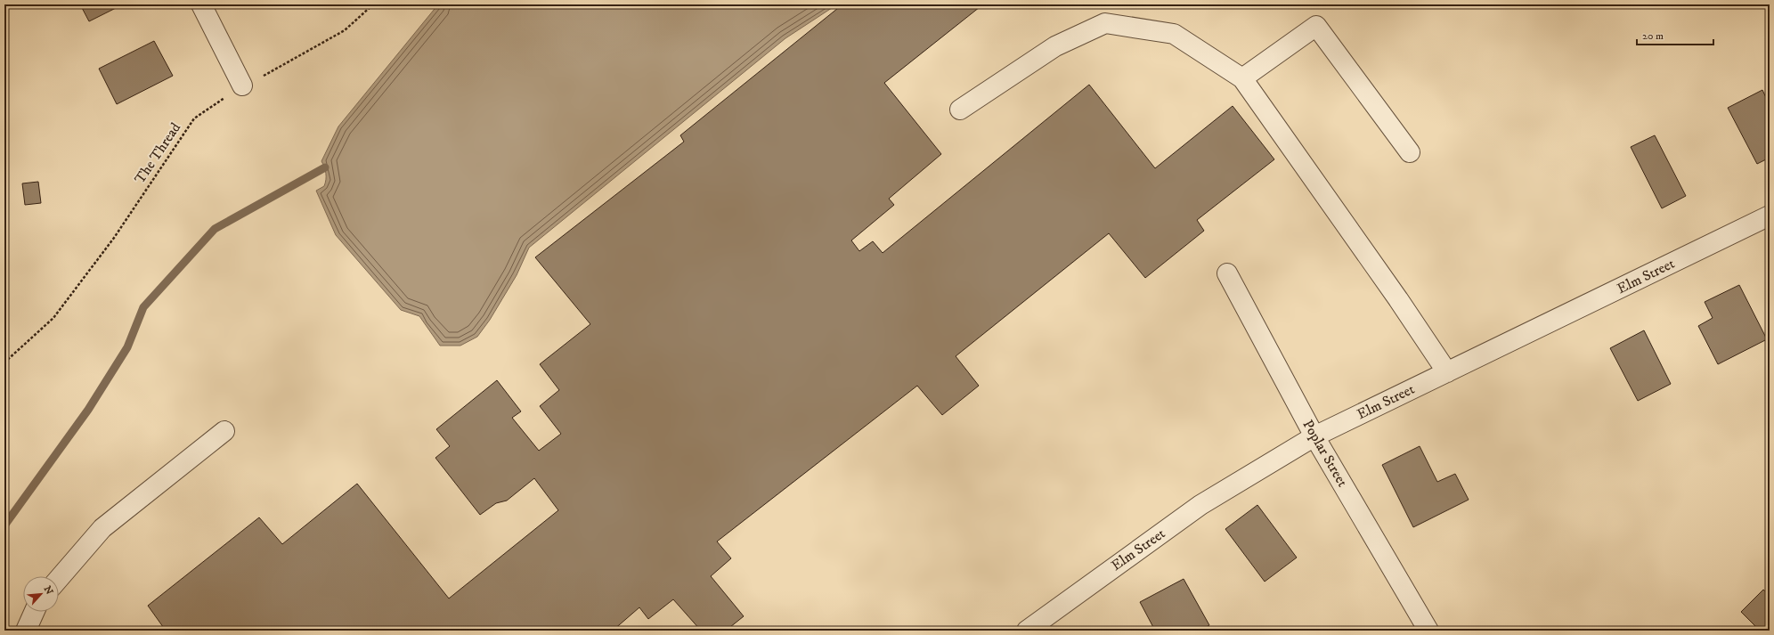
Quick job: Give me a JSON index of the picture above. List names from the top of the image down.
{
  "streets": {
    "street": ["Elm Street", "Poplar Street"],
    "path": ["The Thread"]
  },
  "crossings": [
    ["Elm Street", "Poplar Street"]
  ],
  "scale_bar": "20 m",
  "north": "top right"
}
